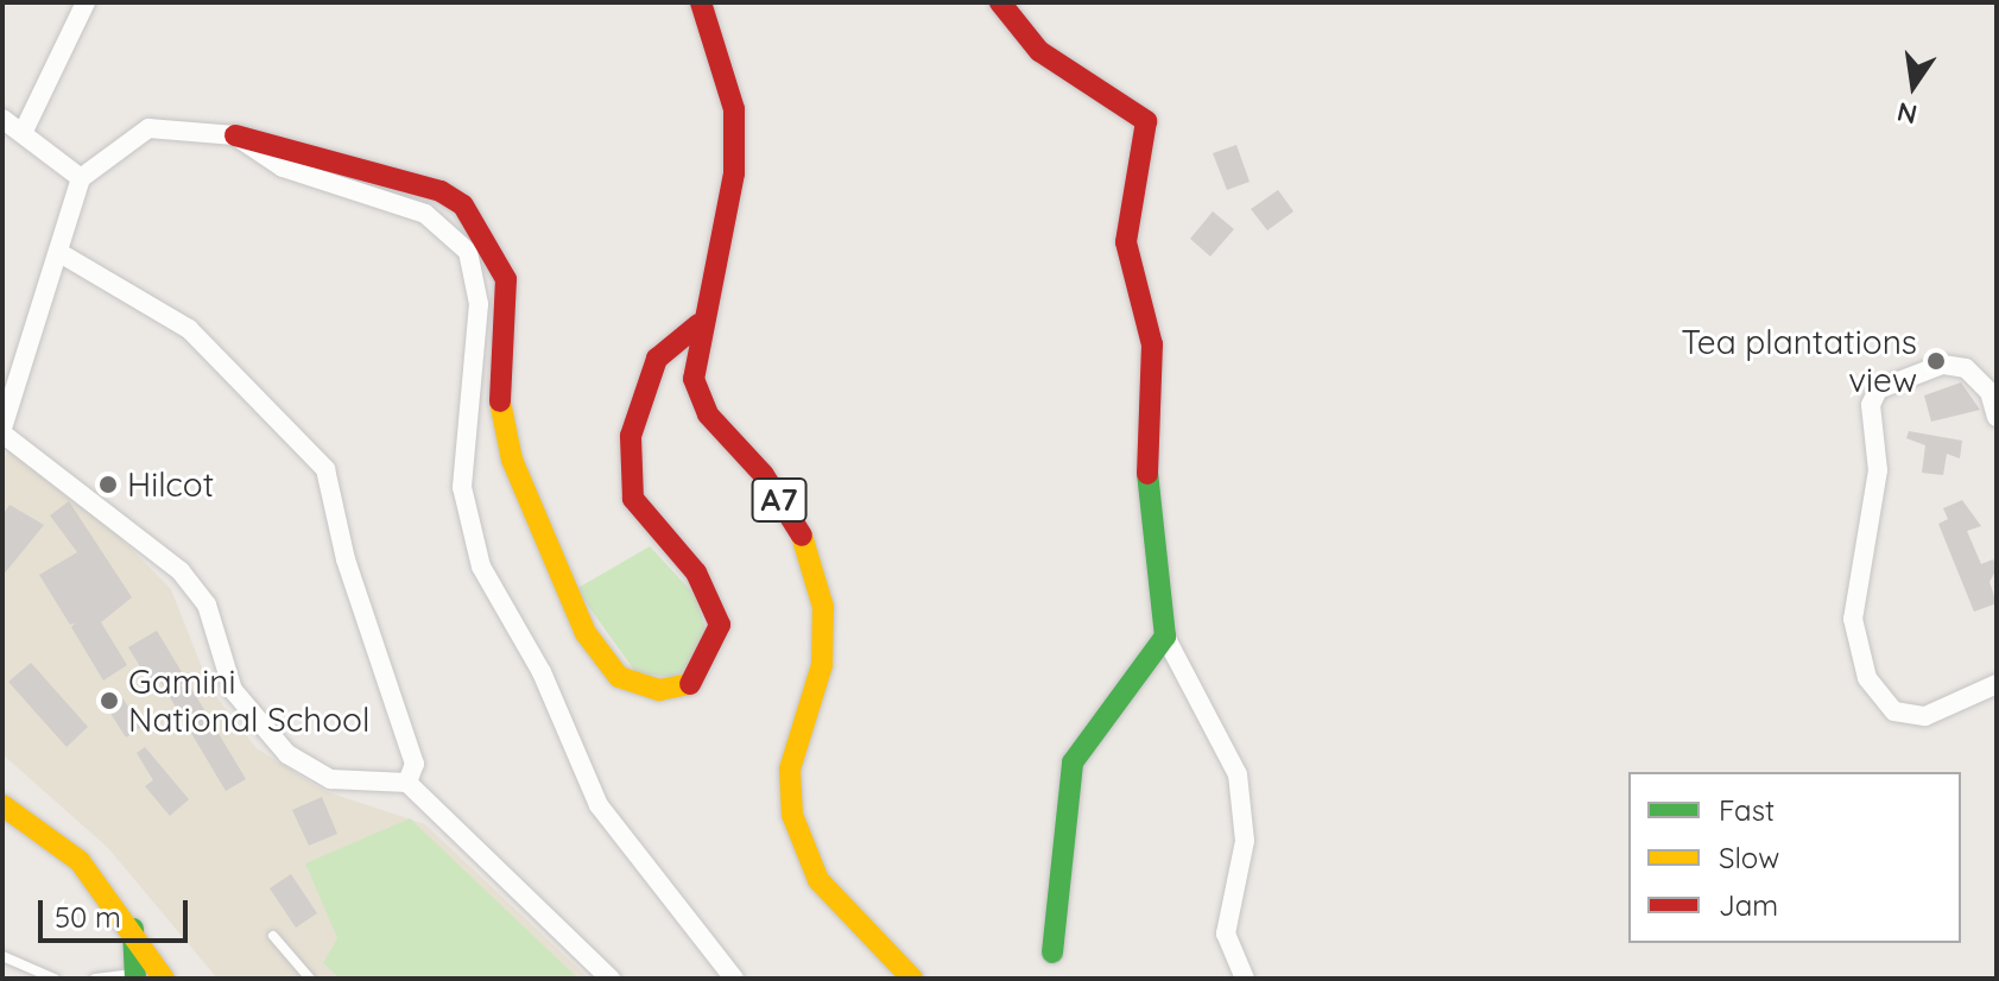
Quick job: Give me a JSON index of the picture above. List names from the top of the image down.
{
  "streets": {
    "main road": ["A7"]
  },
  "places": ["Tea plantations view", "Hilcot", "Gamini National School"],
  "legend": ["Fast", "Slow", "Jam"],
  "scale_bar": "50 m",
  "north": "bottom"
}
